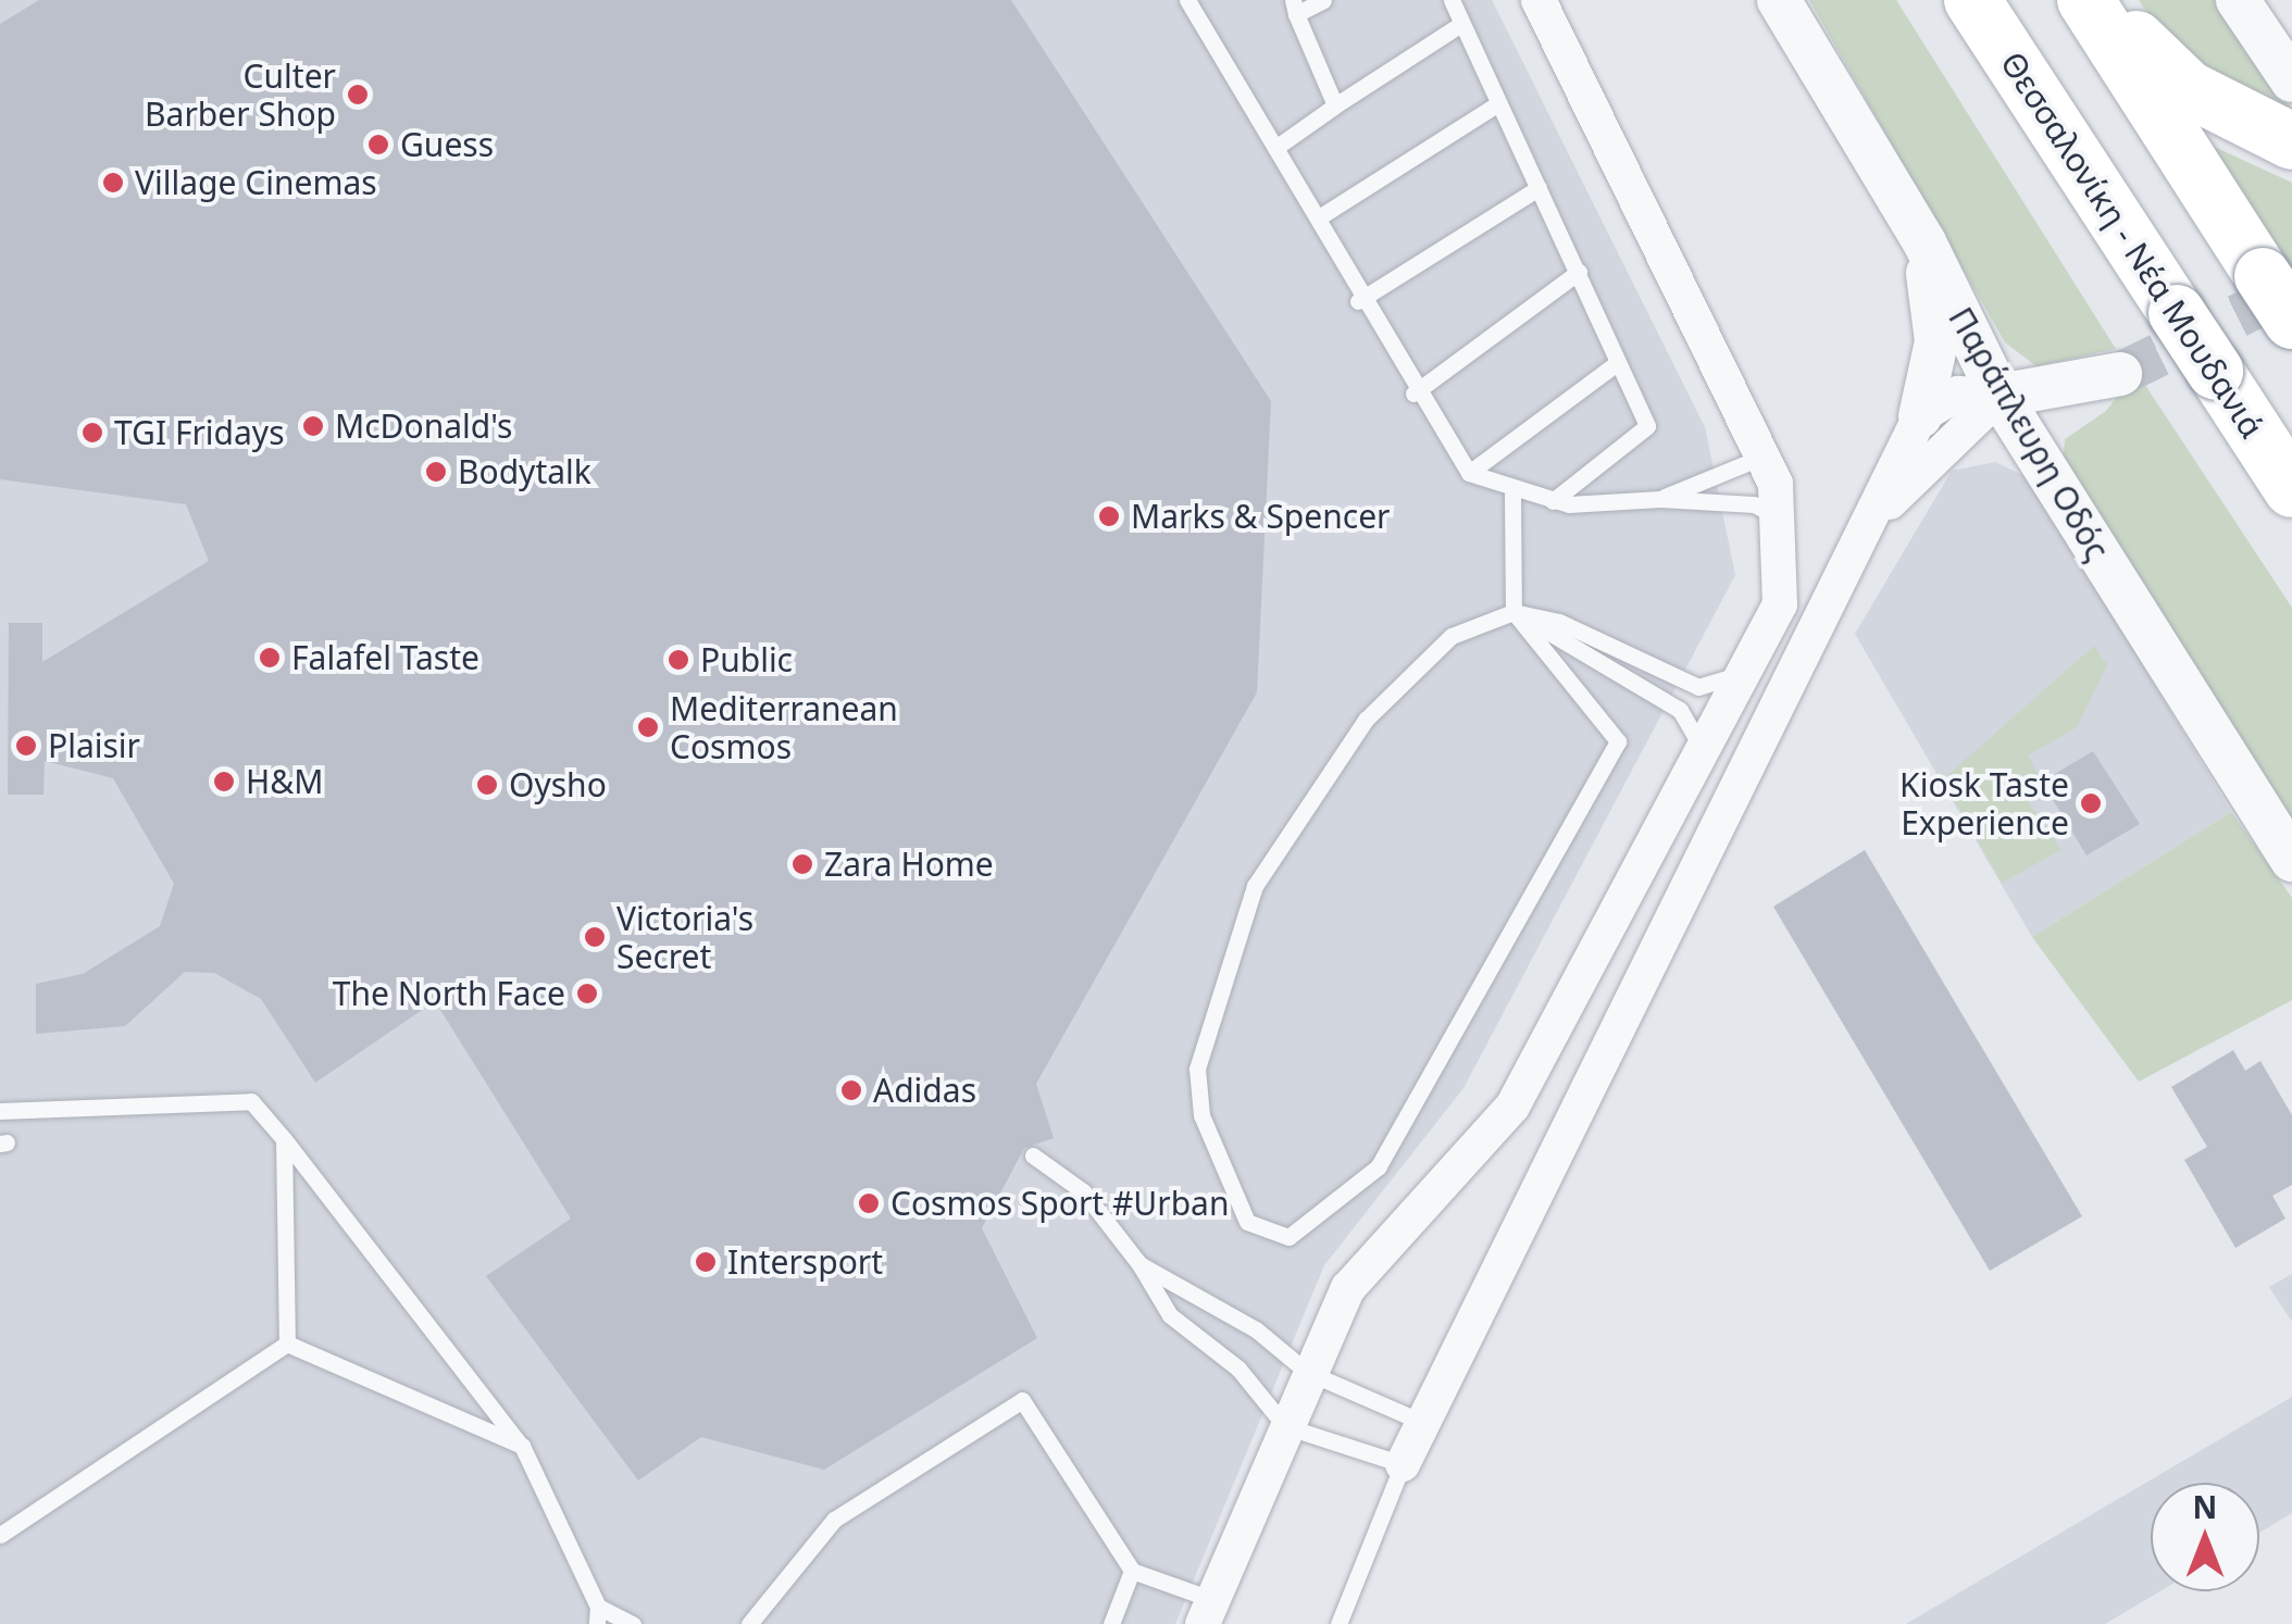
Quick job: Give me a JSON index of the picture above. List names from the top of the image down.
{
  "streets": {
    "highway": ["Θεσσαλονίκη - Νέα Μουδανιά"],
    "street": ["Παράπλευρη Οδός"]
  },
  "places": [
    "Culter Barber Shop",
    "Guess",
    "Village Cinemas",
    "McDonald's",
    "TGI Fridays",
    "Bodytalk",
    "Marks & Spencer",
    "Falafel Taste",
    "Public",
    "Mediterranean Cosmos",
    "Plaisir",
    "H&M",
    "Oysho",
    "Kiosk Taste Experience",
    "Zara Home",
    "Victoria's Secret",
    "The North Face",
    "Adidas",
    "Cosmos Sport #Urban",
    "Intersport"
  ],
  "north": "top"
}
